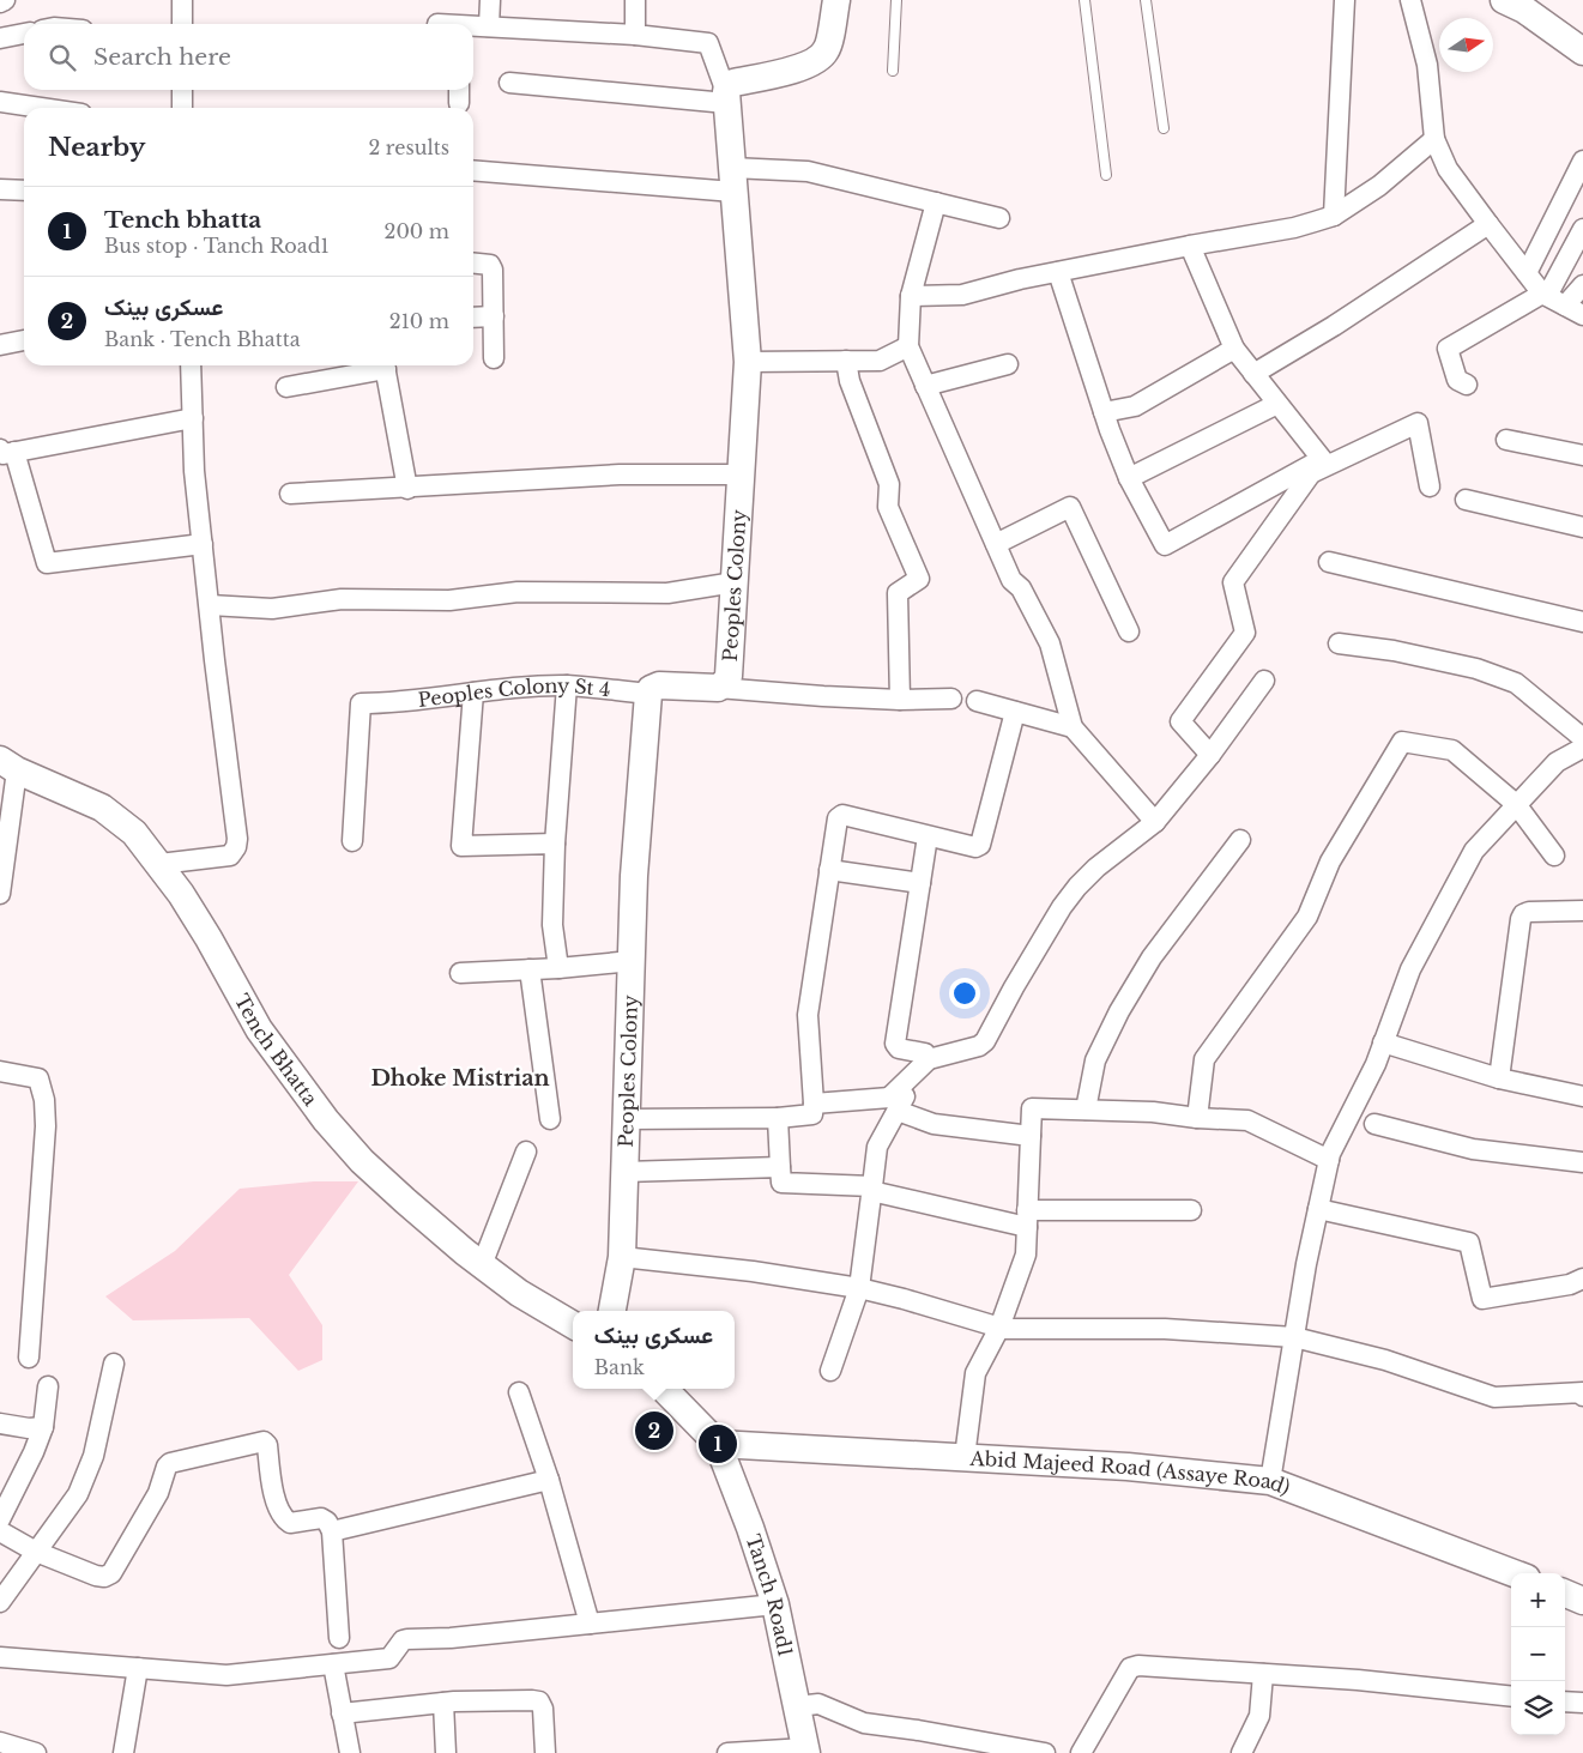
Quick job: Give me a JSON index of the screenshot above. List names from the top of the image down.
{
  "streets": {
    "street": [
      "Peoples Colony",
      "Peoples Colony St 4",
      "Tench Bhatta",
      "Abid Majeed Road (Assaye Road)",
      "Tanch Road1"
    ]
  },
  "crossings": [
    ["Peoples Colony", "Peoples Colony St 4"],
    ["Abid Majeed Road (Assaye Road)", "Tanch Road1"]
  ],
  "districts": ["Dhoke Mistrian"],
  "north": "right",
  "page": {
    "search": "Search here",
    "heading": ["Nearby", "2 results"],
    "list": [
      {
        "mark": "1",
        "name": "Tench bhatta",
        "note": "Bus stop · Tanch Road1",
        "value": "200 m"
      },
      {
        "mark": "2",
        "name": "عسکری بینک",
        "note": "Bank · Tench Bhatta",
        "value": "210 m"
      }
    ],
    "popup": ["عسکری بینک", "Bank"],
    "pins": ["2", "1"],
    "map_buttons": ["+", "−"]
  }
}
